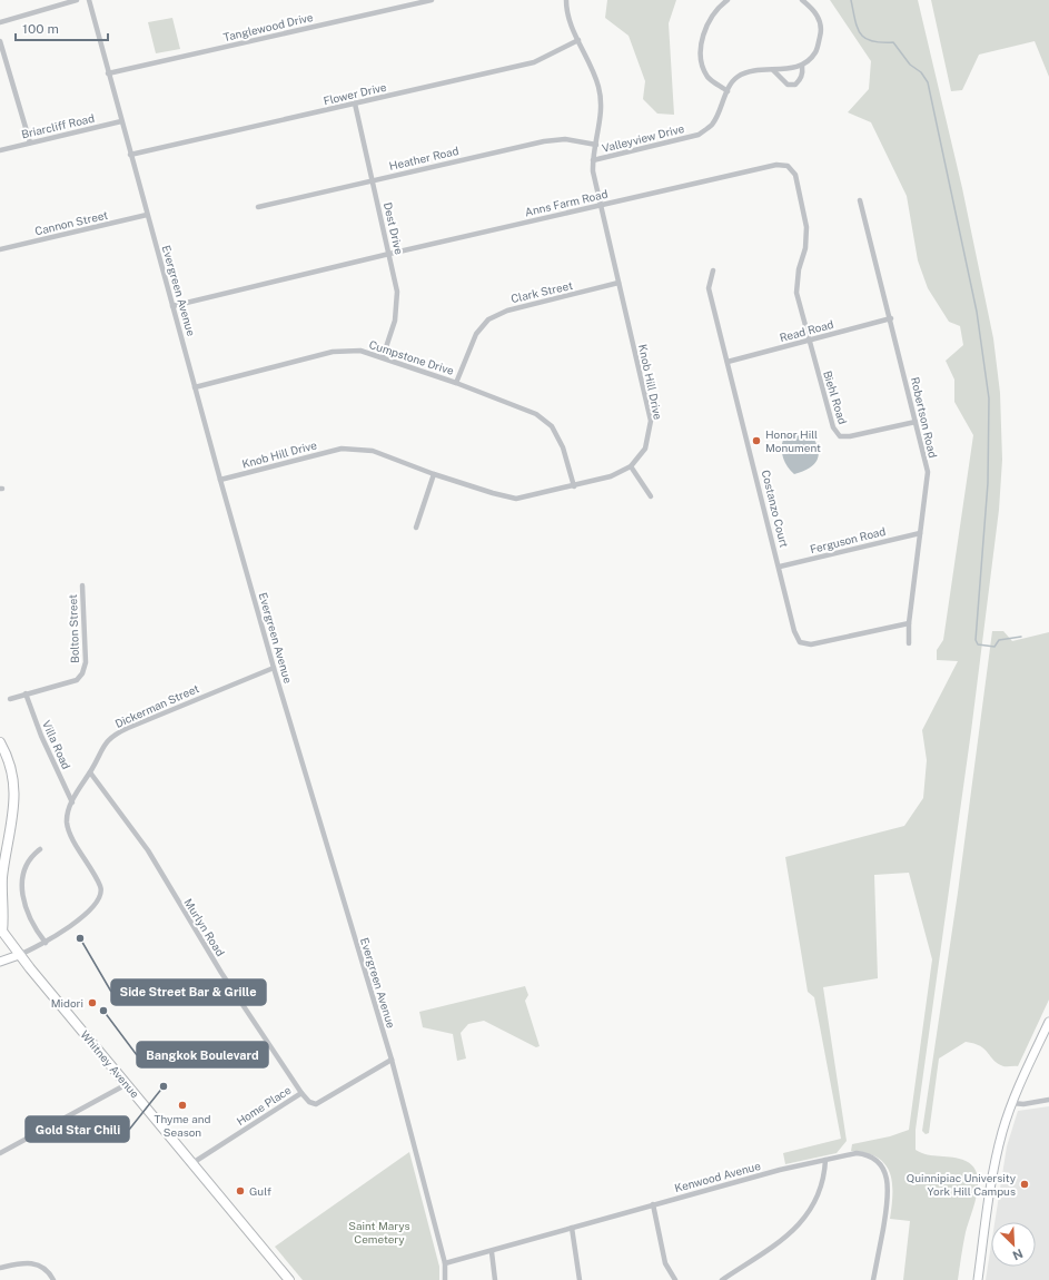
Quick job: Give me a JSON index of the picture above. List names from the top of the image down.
{
  "streets": {
    "highway": ["Whitney Avenue"],
    "street": [
      "Tanglewood Drive",
      "Flower Drive",
      "Briarcliff Road",
      "Valleyview Drive",
      "Heather Road",
      "Anns Farm Road",
      "Cannon Street",
      "Dest Drive",
      "Evergreen Avenue",
      "Clark Street",
      "Read Road",
      "Cumpstone Drive",
      "Knob Hill Drive",
      "Biehl Road",
      "Robertson Road",
      "Costanzo Court",
      "Ferguson Road",
      "Bolton Street",
      "Dickerman Street",
      "Villa Road",
      "Murlyn Road",
      "Home Place",
      "Kenwood Avenue"
    ]
  },
  "crossings": [
    ["Tanglewood Drive", "Evergreen Avenue"],
    ["Flower Drive", "Dest Drive"],
    ["Flower Drive", "Evergreen Avenue"],
    ["Flower Drive", "Knob Hill Drive"],
    ["Briarcliff Road", "Evergreen Avenue"],
    ["Valleyview Drive", "Knob Hill Drive"],
    ["Heather Road", "Dest Drive"],
    ["Heather Road", "Knob Hill Drive"],
    ["Anns Farm Road", "Dest Drive"],
    ["Anns Farm Road", "Evergreen Avenue"],
    ["Anns Farm Road", "Read Road"],
    ["Anns Farm Road", "Knob Hill Drive"],
    ["Anns Farm Road", "Biehl Road"],
    ["Cannon Street", "Evergreen Avenue"],
    ["Dest Drive", "Cumpstone Drive"],
    ["Evergreen Avenue", "Cumpstone Drive"],
    ["Evergreen Avenue", "Knob Hill Drive"],
    ["Evergreen Avenue", "Dickerman Street"],
    ["Evergreen Avenue", "Home Place"],
    ["Evergreen Avenue", "Kenwood Avenue"],
    ["Clark Street", "Cumpstone Drive"],
    ["Clark Street", "Knob Hill Drive"],
    ["Read Road", "Biehl Road"],
    ["Read Road", "Robertson Road"],
    ["Read Road", "Costanzo Court"],
    ["Cumpstone Drive", "Knob Hill Drive"],
    ["Biehl Road", "Robertson Road"],
    ["Robertson Road", "Costanzo Court"],
    ["Robertson Road", "Ferguson Road"],
    ["Costanzo Court", "Ferguson Road"],
    ["Bolton Street", "Villa Road"],
    ["Dickerman Street", "Villa Road"],
    ["Dickerman Street", "Murlyn Road"],
    ["Dickerman Street", "Whitney Avenue"],
    ["Murlyn Road", "Home Place"],
    ["Whitney Avenue", "Home Place"]
  ],
  "parks": ["Saint Marys Cemetery"],
  "places": [
    "Honor Hill Monument",
    "Side Street Bar & Grille",
    "Midori",
    "Bangkok Boulevard",
    "Gold Star Chili",
    "Thyme and Season",
    "Quinnipiac University York Hill Campus",
    "Gulf"
  ],
  "scale_bar": "100 m",
  "north": "bottom right"
}
